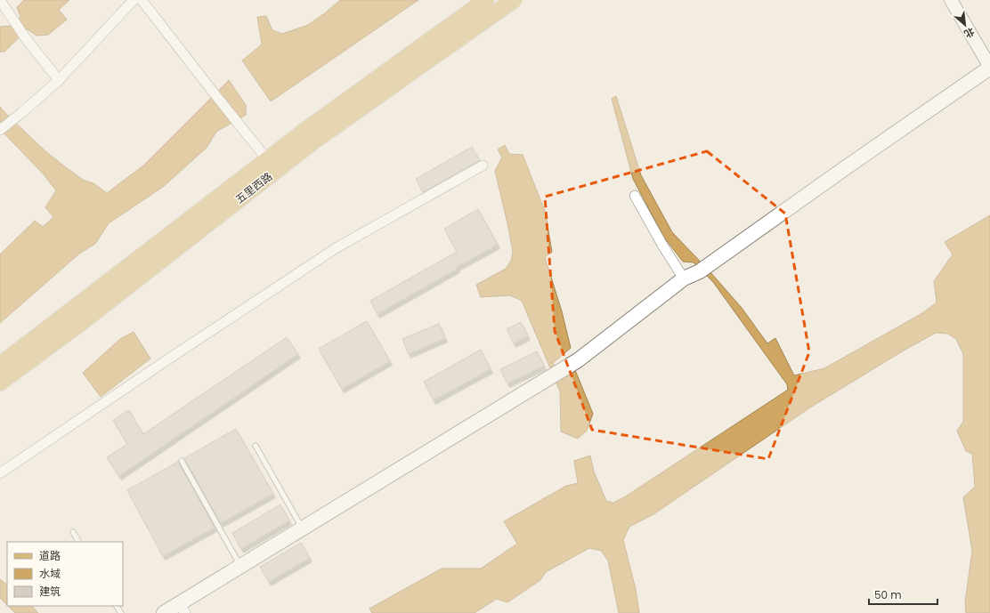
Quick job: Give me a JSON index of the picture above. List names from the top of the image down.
{
  "streets": {
    "main road": ["五里西路"]
  },
  "legend": ["道路", "水域", "建筑"],
  "scale_bar": "50 m",
  "north": "bottom right"
}
